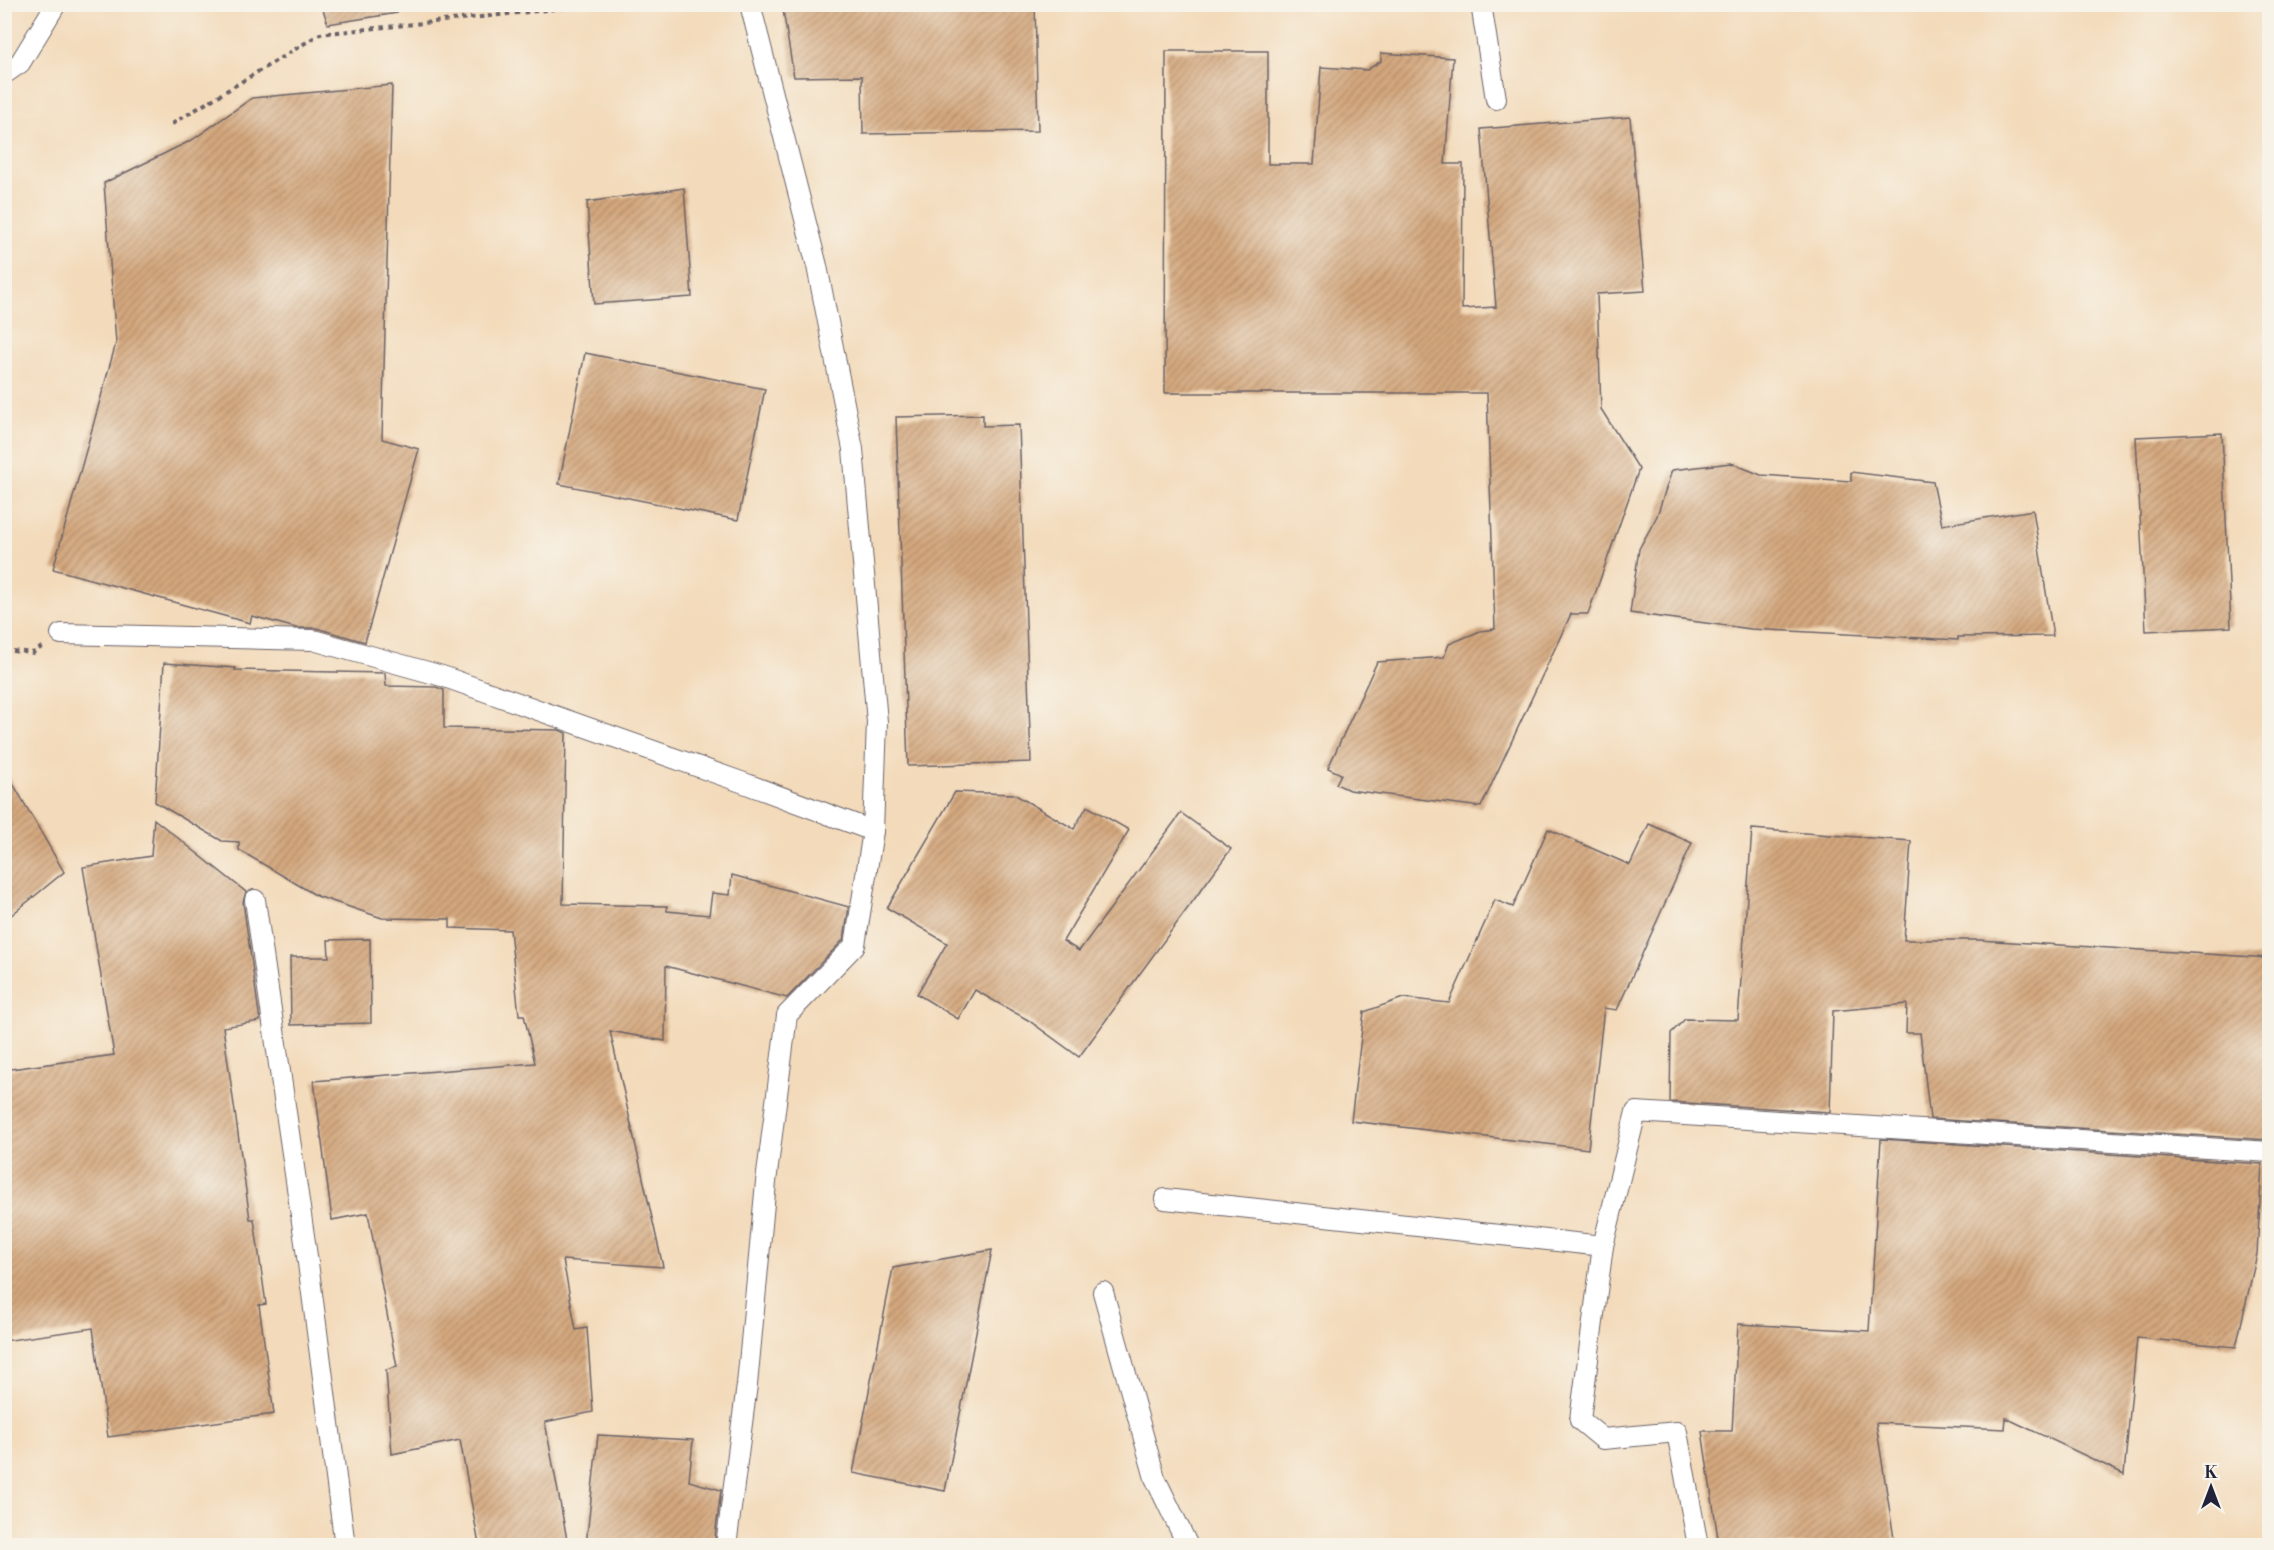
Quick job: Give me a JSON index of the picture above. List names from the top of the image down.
{
  "north": "top"
}
